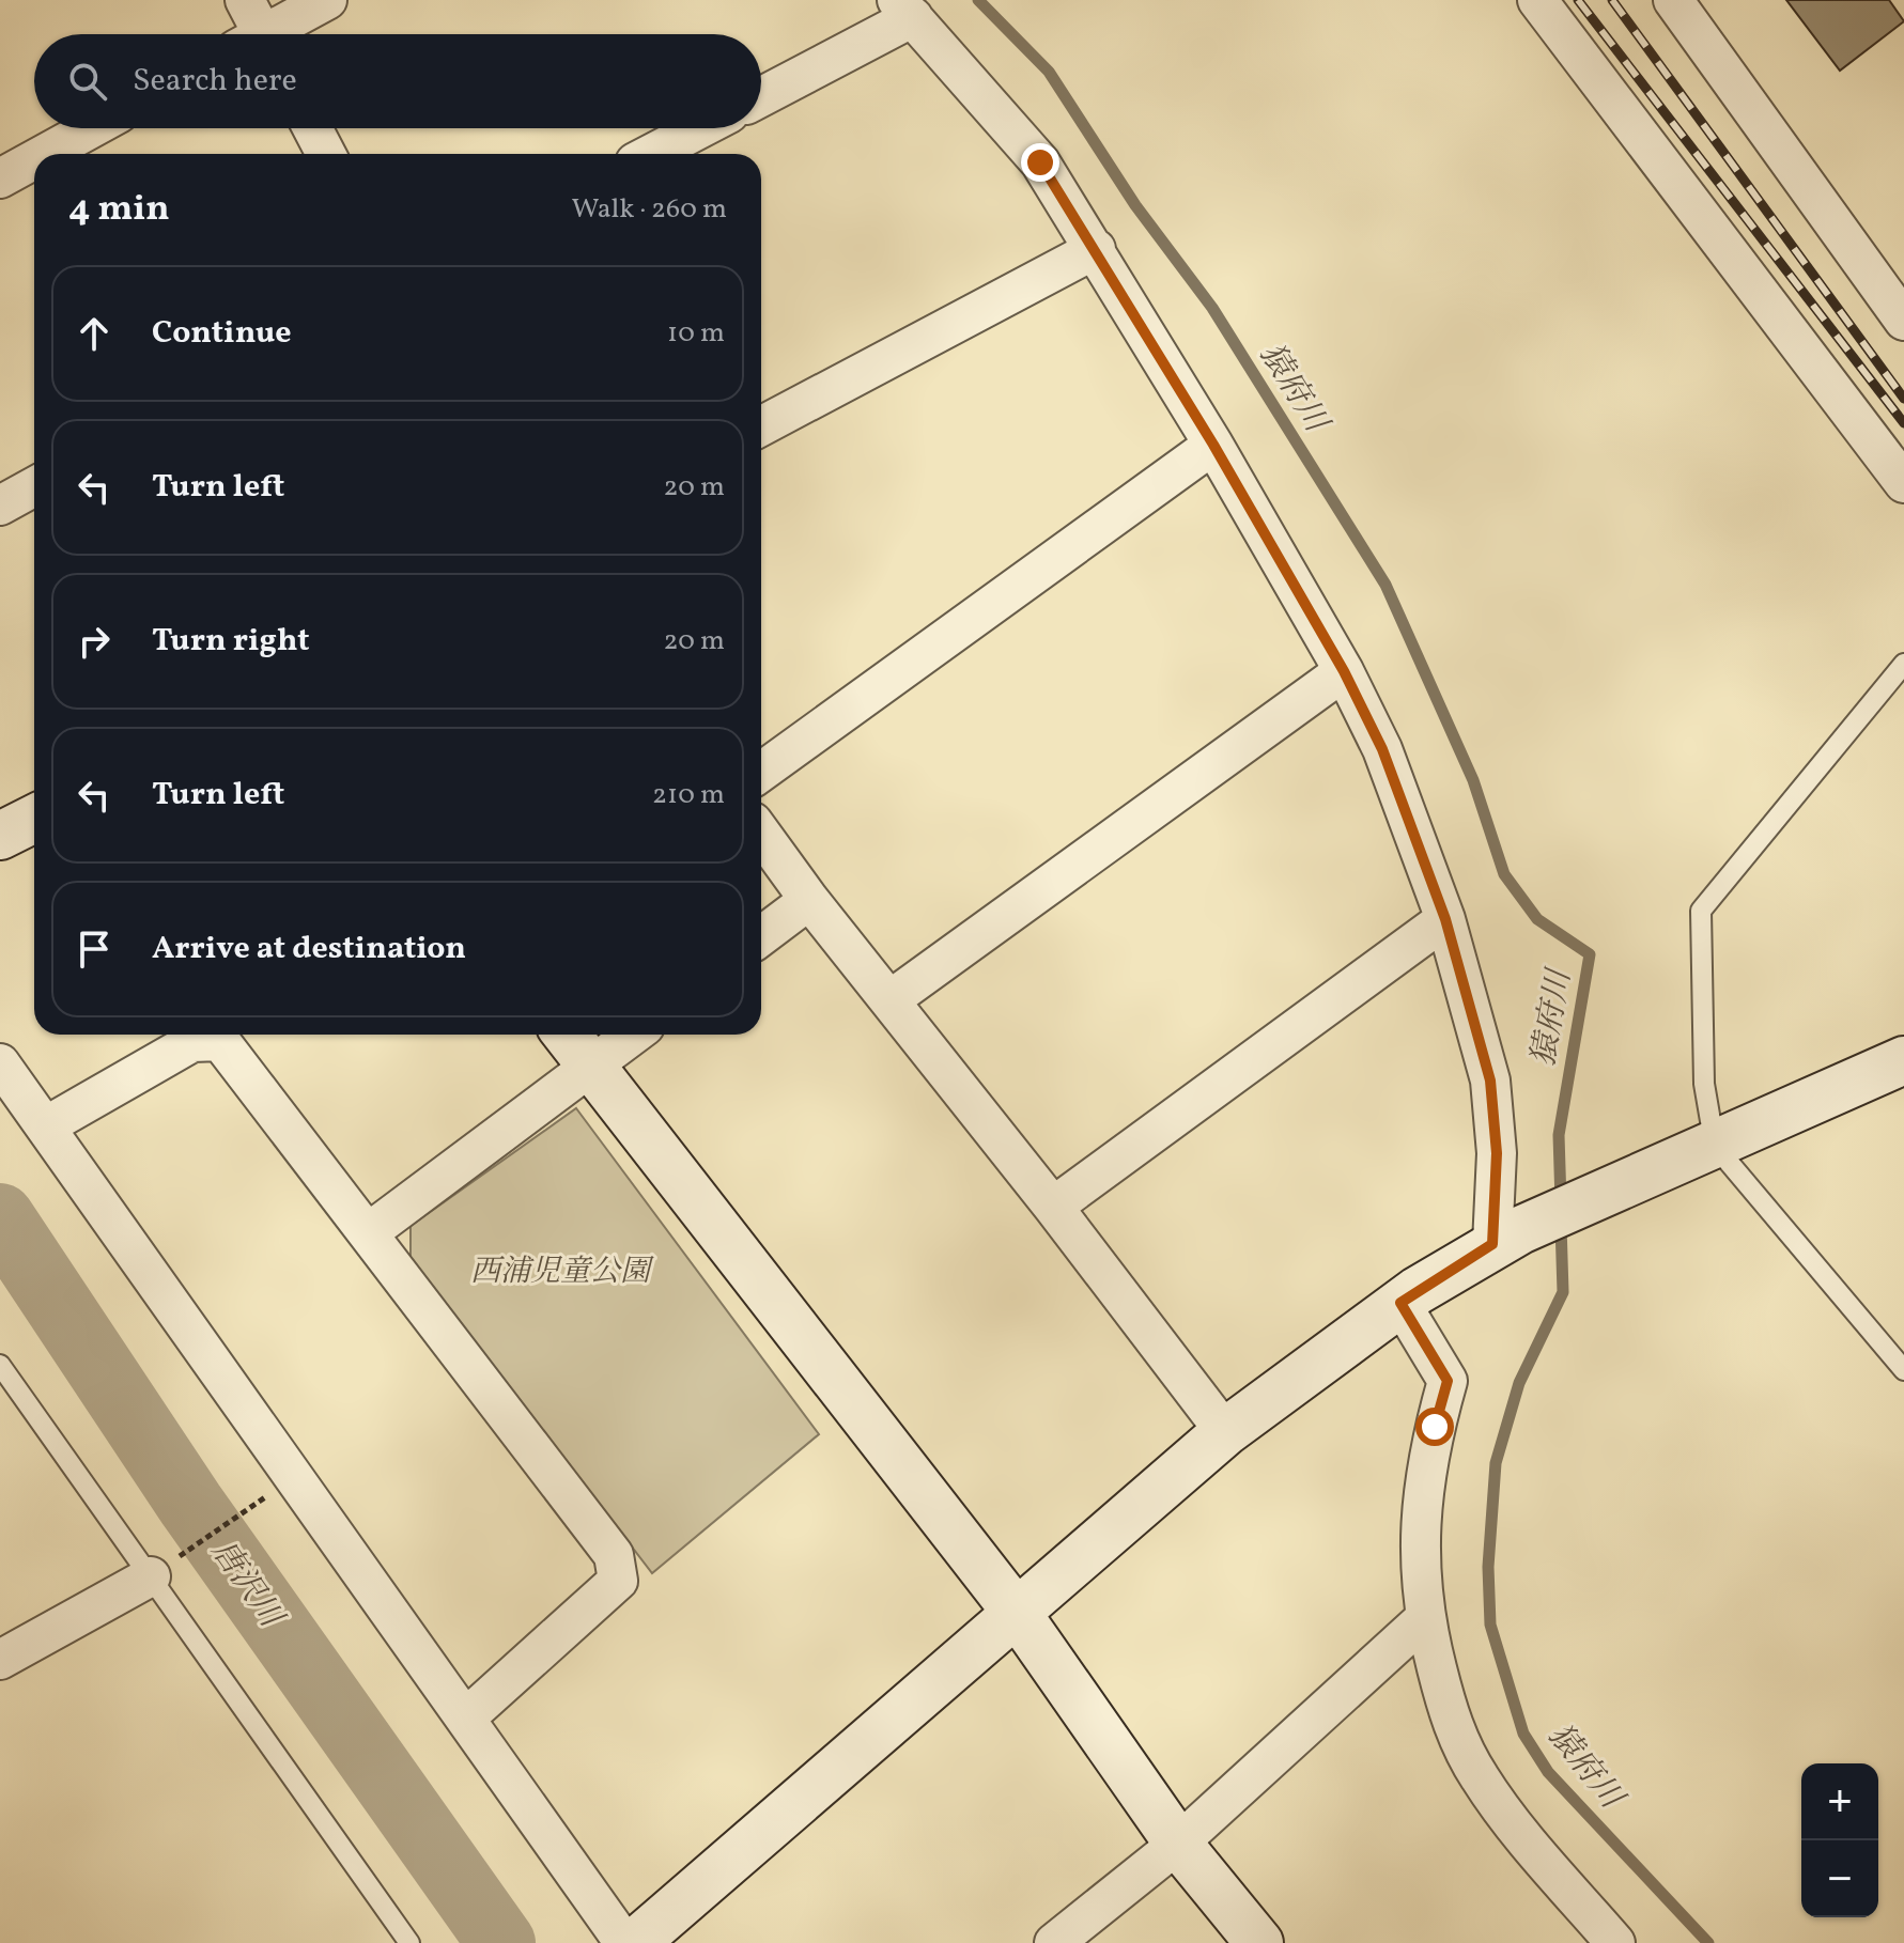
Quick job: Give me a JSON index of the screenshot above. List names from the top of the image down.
{
  "water": ["猿府川", "唐沢川"],
  "parks": ["西浦児童公園"],
  "page": {
    "search": "Search here",
    "heading": ["4 min", "Walk · 260 m"],
    "list": [
      ["Continue", "10 m"],
      ["Turn left", "20 m"],
      ["Turn right", "20 m"],
      ["Turn left", "210 m"],
      "Arrive at destination"
    ],
    "map_buttons": ["+", "−"]
  }
}
